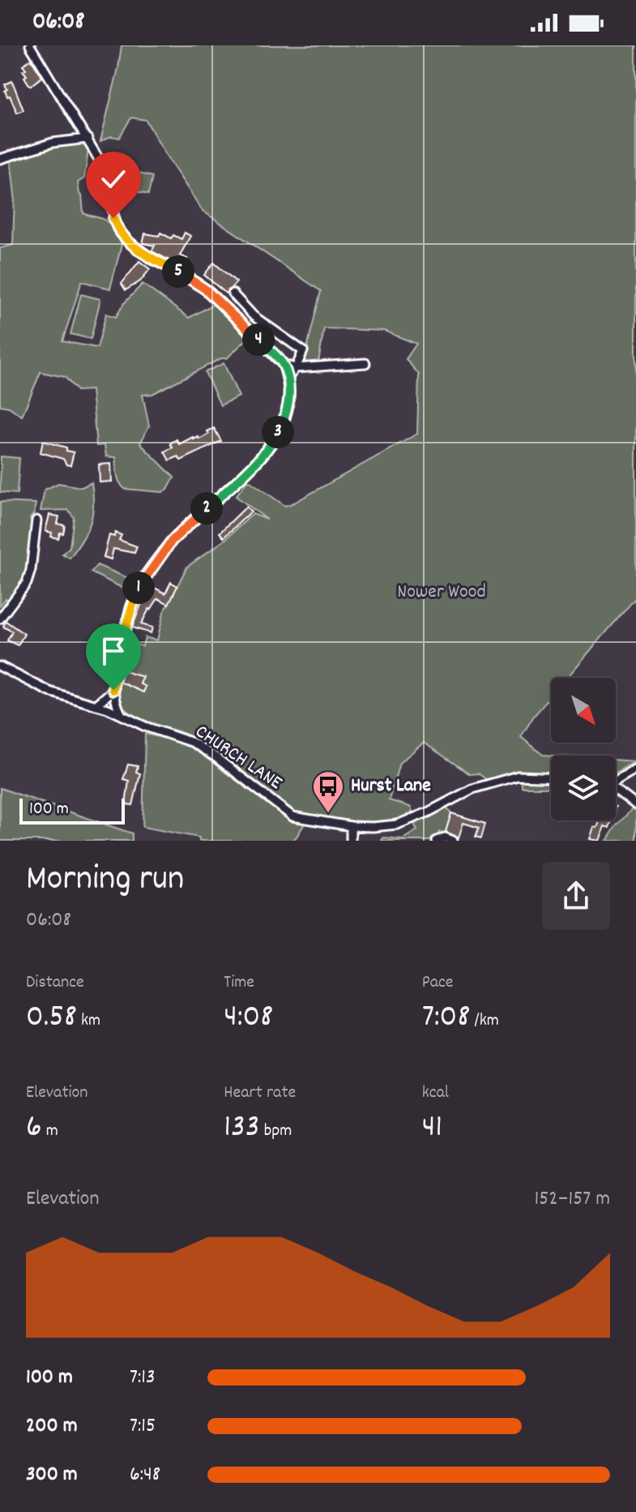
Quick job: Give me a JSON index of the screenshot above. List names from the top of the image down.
{
  "streets": {
    "street": ["CHURCH LANE"]
  },
  "parks": ["Nower Wood"],
  "places": {
    "bus stop": ["Hurst Lane"]
  },
  "scale_bar": "100 m",
  "north": "bottom right",
  "page": {
    "status": "06:08",
    "pins": [
      "5",
      "4",
      "3",
      "2",
      "1"
    ],
    "scale": "100 m",
    "heading": ["Morning run", "06:08"],
    "stats": [
      ["Distance", "0.58 km"],
      ["Time", "4:08"],
      ["Pace", "7:08 /km"],
      ["Elevation", "6 m"],
      ["Heart rate", "133 bpm"],
      ["kcal", "41"]
    ],
    "chart": ["Elevation", "152–157 m"],
    "list": [
      {
        "name": "100 m",
        "note": "7:13"
      },
      {
        "name": "200 m",
        "note": "7:15"
      },
      {
        "name": "300 m",
        "note": "6:48"
      }
    ]
  }
}
